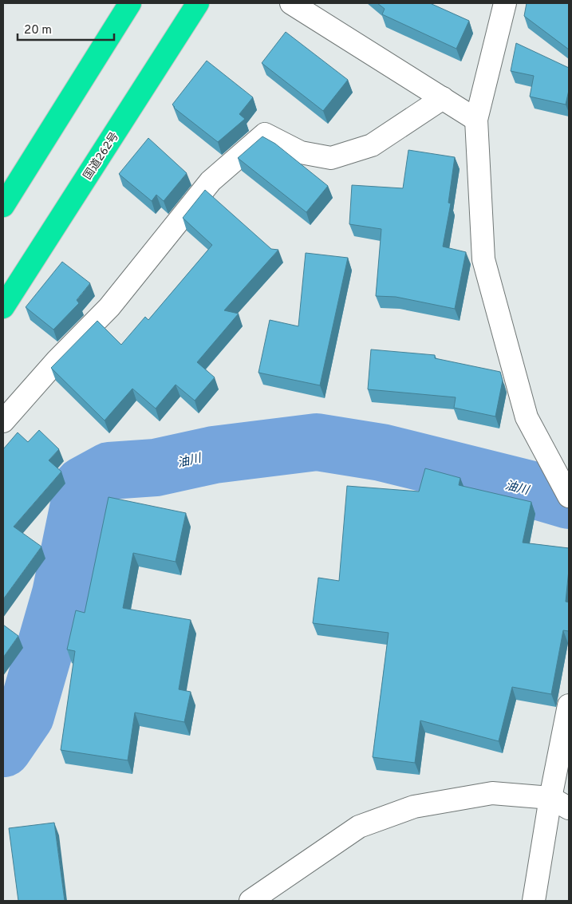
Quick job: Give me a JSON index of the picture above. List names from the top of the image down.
{
  "streets": {
    "highway": ["国道262号"]
  },
  "water": ["油川"],
  "scale_bar": "20 m"
}
